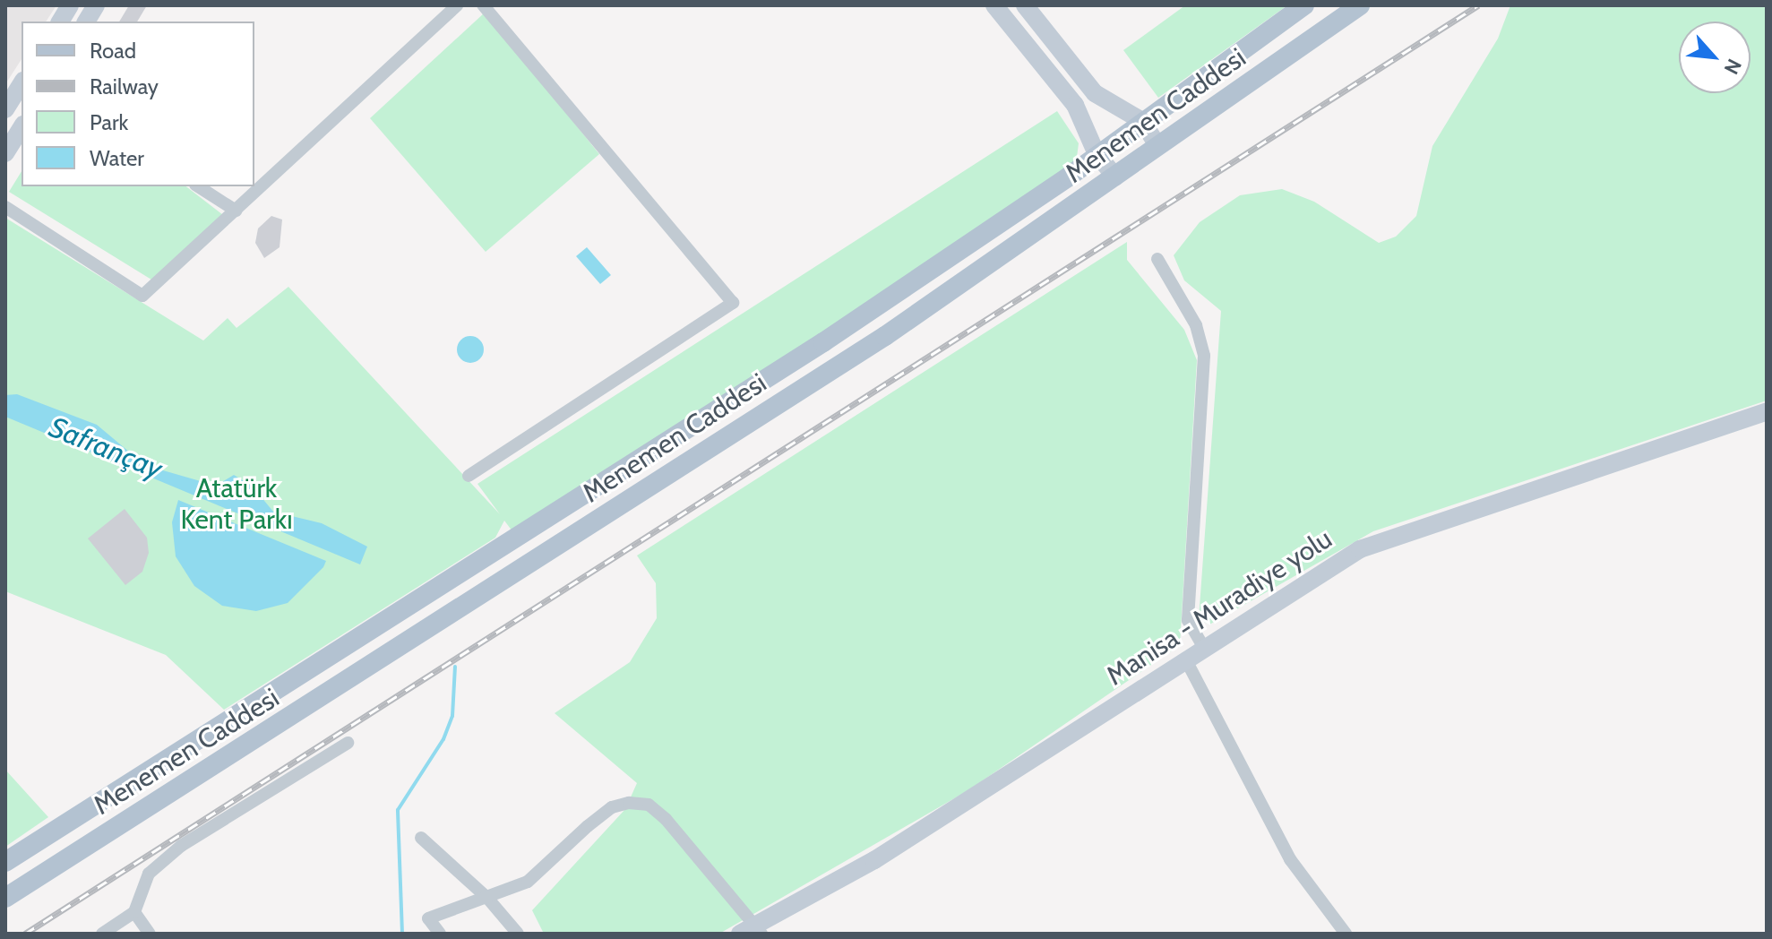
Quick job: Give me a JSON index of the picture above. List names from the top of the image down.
{
  "streets": {
    "main road": ["Menemen Caddesi", "Manisa - Muradiye yolu"]
  },
  "water": ["Safrançay"],
  "parks": ["Atatürk Kent Parkı"],
  "legend": [
    "Road",
    "Railway",
    "Park",
    "Water"
  ],
  "north": "bottom right"
}
